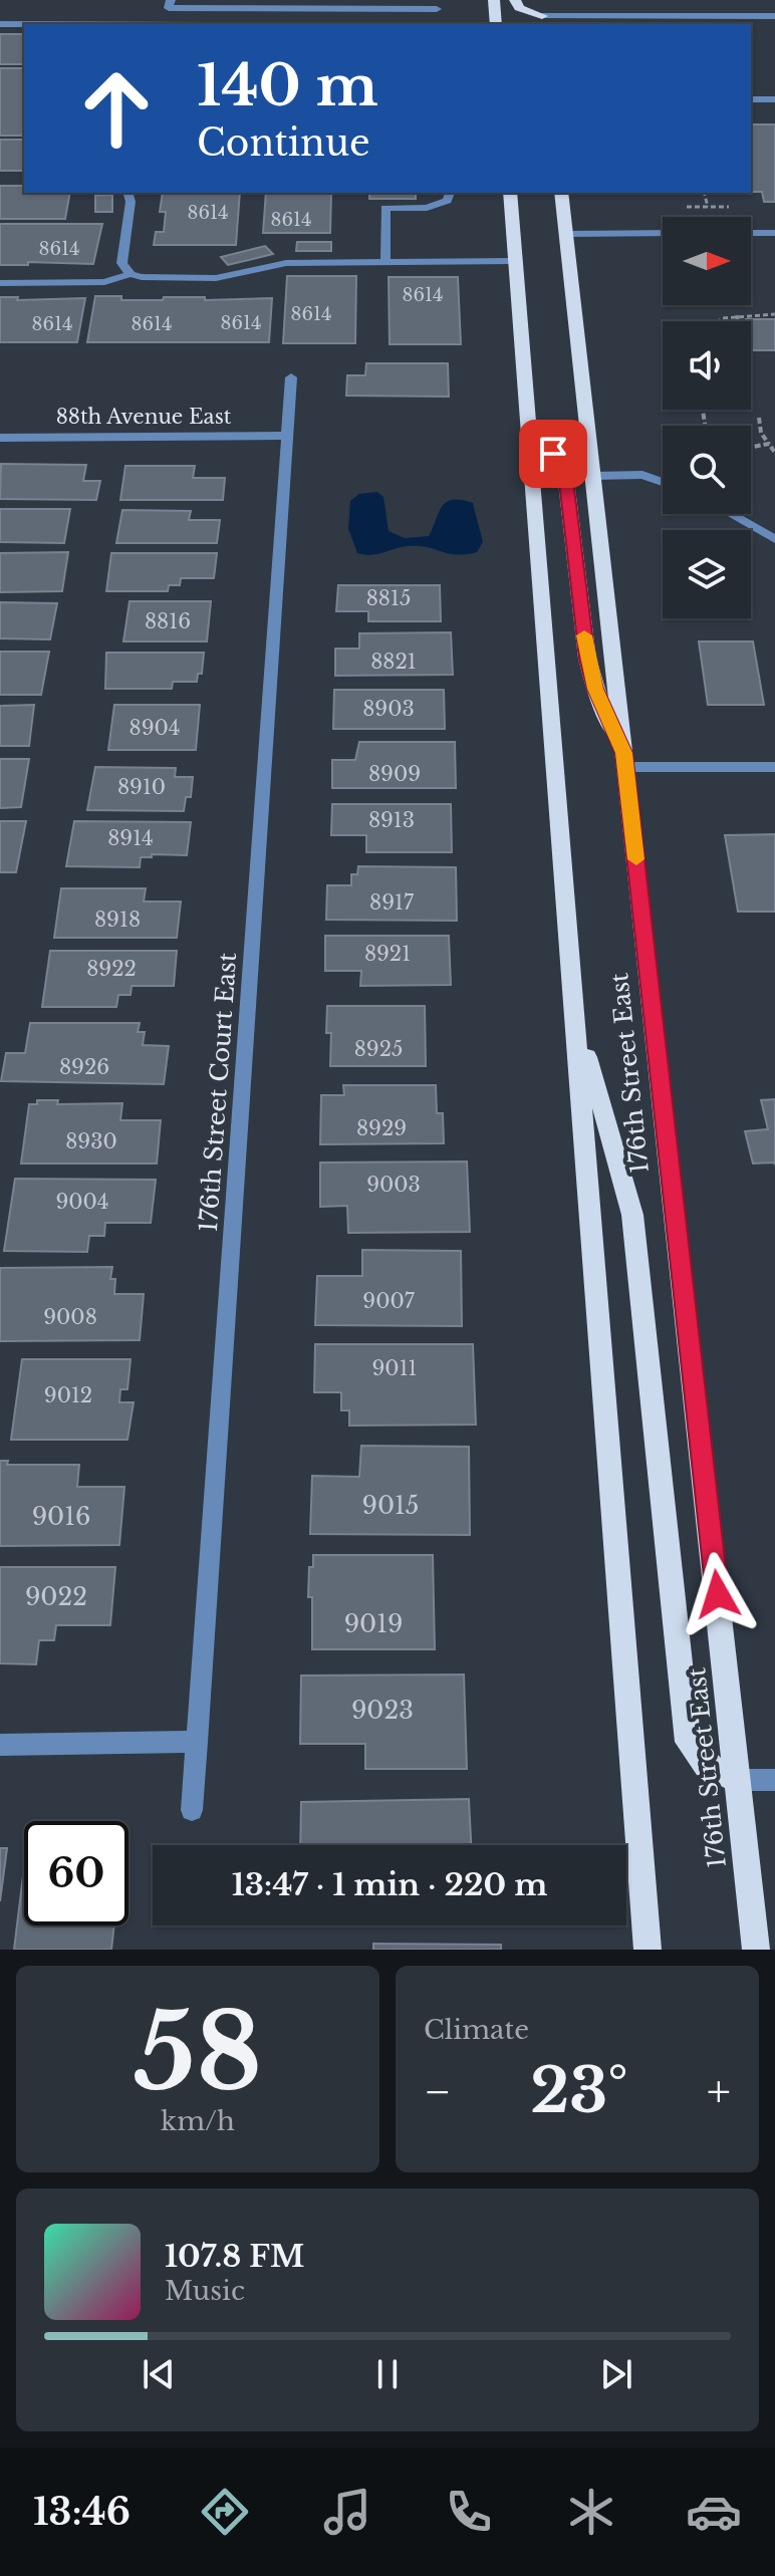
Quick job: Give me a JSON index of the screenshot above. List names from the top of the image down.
{
  "streets": {
    "main road": ["176th Street East"],
    "street": ["88th Avenue East", "176th Street Court East"]
  },
  "crossings": [
    ["88th Avenue East", "176th Street Court East"]
  ],
  "house_numbers": [
    "8614",
    "8614",
    "8614",
    "8614",
    "8614",
    "8614",
    "8614",
    "8614",
    "8815",
    "8816",
    "8821",
    "8903",
    "8904",
    "8909",
    "8910",
    "8913",
    "8914",
    "8917",
    "8918",
    "8921",
    "8922",
    "8925",
    "8926",
    "8929",
    "8930",
    "9003",
    "9004",
    "9007",
    "9008",
    "9011",
    "9012",
    "9015",
    "9016",
    "9022",
    "9019",
    "9023"
  ],
  "north": "right",
  "page": {
    "turn": ["140 m", "Continue"],
    "limit": "60",
    "trip": "13:47 · 1 min · 220 m",
    "tile": [
      ["58", "km/h"],
      "Climate"
    ],
    "heat": ["−", "23°", "+"],
    "song": ["107.8 FM", "Music"],
    "tabs": "13:46"
  }
}
